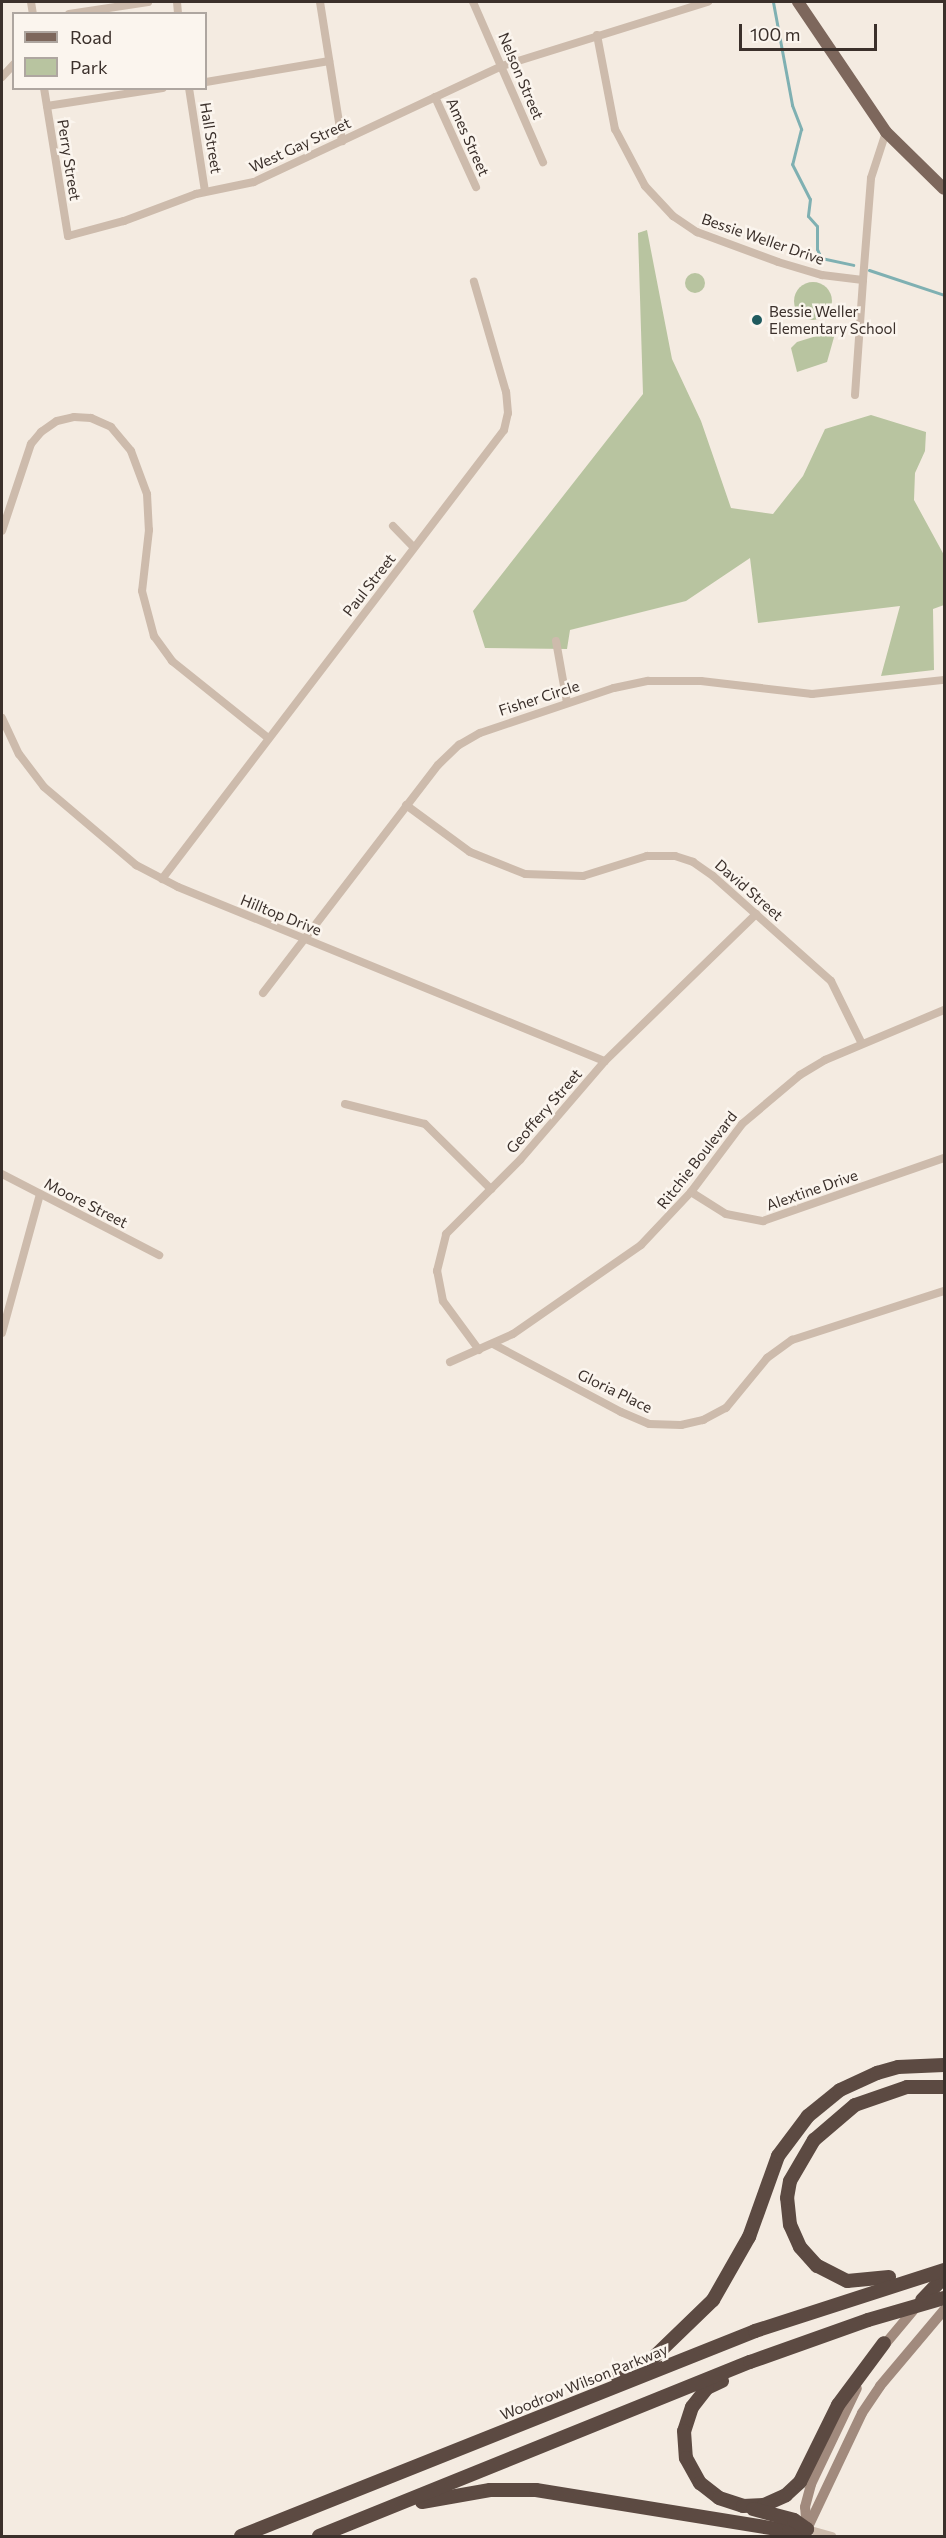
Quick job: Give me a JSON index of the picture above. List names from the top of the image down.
{
  "streets": {
    "highway": ["Woodrow Wilson Parkway"],
    "street": [
      "Nelson Street",
      "Ames Street",
      "Hall Street",
      "West Gay Street",
      "Perry Street",
      "Bessie Weller Drive",
      "Paul Street",
      "Fisher Circle",
      "David Street",
      "Hilltop Drive",
      "Geoffery Street",
      "Ritchie Boulevard",
      "Alextine Drive",
      "Moore Street",
      "Gloria Place"
    ]
  },
  "crossings": [
    ["Nelson Street", "West Gay Street"],
    ["Ames Street", "West Gay Street"],
    ["Hall Street", "West Gay Street"],
    ["West Gay Street", "Perry Street"],
    ["West Gay Street", "Bessie Weller Drive"],
    ["Paul Street", "Hilltop Drive"],
    ["Fisher Circle", "David Street"],
    ["Fisher Circle", "Hilltop Drive"],
    ["David Street", "Geoffery Street"],
    ["David Street", "Ritchie Boulevard"],
    ["Hilltop Drive", "Geoffery Street"],
    ["Geoffery Street", "Ritchie Boulevard"],
    ["Ritchie Boulevard", "Alextine Drive"],
    ["Ritchie Boulevard", "Gloria Place"]
  ],
  "places": ["Bessie Weller Elementary School"],
  "legend": ["Road", "Park"],
  "scale_bar": "100 m"
}
